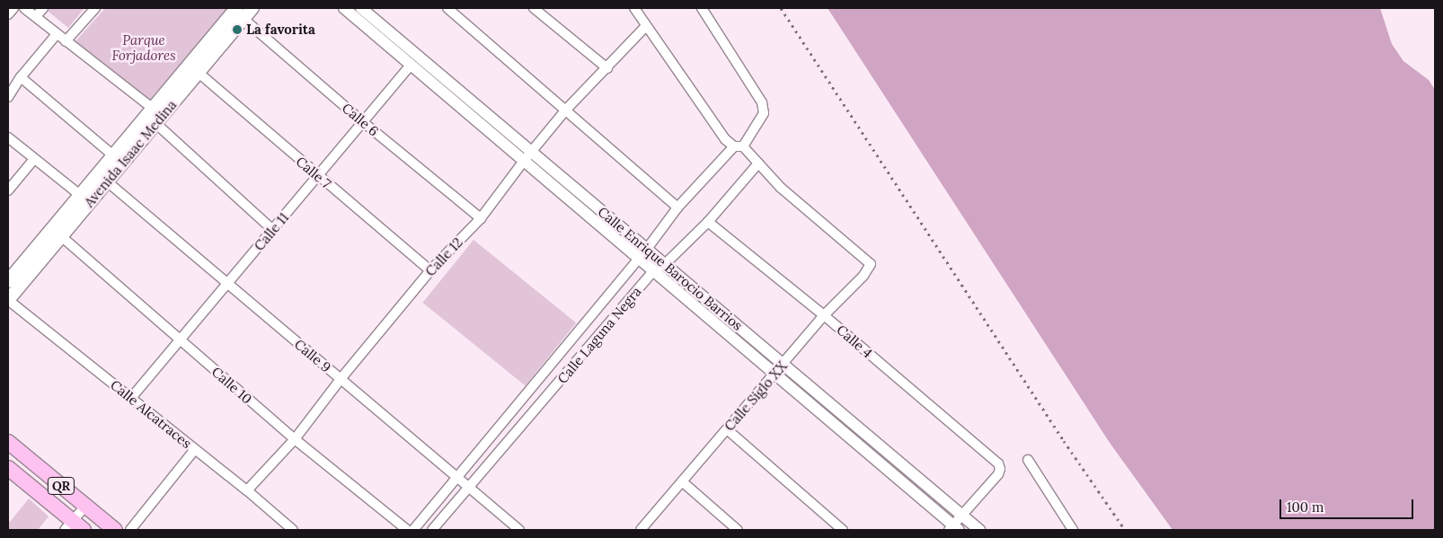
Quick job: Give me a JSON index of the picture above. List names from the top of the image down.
{
  "streets": {
    "main road": ["Avenida Isaac Medina", "QR"],
    "street": [
      "Calle 6",
      "Calle 7",
      "Calle 11",
      "Calle 12",
      "Calle Enrique Barocio Barrios",
      "Calle Laguna Negra",
      "Calle 4",
      "Calle 9",
      "Calle 10",
      "Calle Siglo XX",
      "Calle Alcatraces"
    ]
  },
  "crossings": [
    ["Calle 6", "Avenida Isaac Medina"],
    ["Calle 6", "Calle 11"],
    ["Calle 6", "Calle 12"],
    ["Avenida Isaac Medina", "Calle 7"],
    ["Avenida Isaac Medina", "Calle 9"],
    ["Avenida Isaac Medina", "Calle 10"],
    ["Avenida Isaac Medina", "Calle Alcatraces"],
    ["Calle 7", "Calle 11"],
    ["Calle 7", "Calle 12"],
    ["Calle 11", "Calle Enrique Barocio Barrios"],
    ["Calle 11", "Calle 9"],
    ["Calle 11", "Calle 10"],
    ["Calle 11", "Calle Alcatraces"],
    ["Calle 12", "Calle Enrique Barocio Barrios"],
    ["Calle 12", "Calle 9"],
    ["Calle 12", "Calle 10"],
    ["Calle 12", "Calle Alcatraces"],
    ["Calle Enrique Barocio Barrios", "Calle Laguna Negra"],
    ["Calle Enrique Barocio Barrios", "Calle 4"],
    ["Calle Enrique Barocio Barrios", "Calle Siglo XX"],
    ["Calle Laguna Negra", "Calle 4"],
    ["Calle Laguna Negra", "Calle 9"],
    ["Calle Laguna Negra", "Calle Siglo XX"],
    ["Calle 4", "Calle Siglo XX"]
  ],
  "parks": ["Parque Forjadores"],
  "places": ["La favorita"],
  "scale_bar": "100 m"
}
